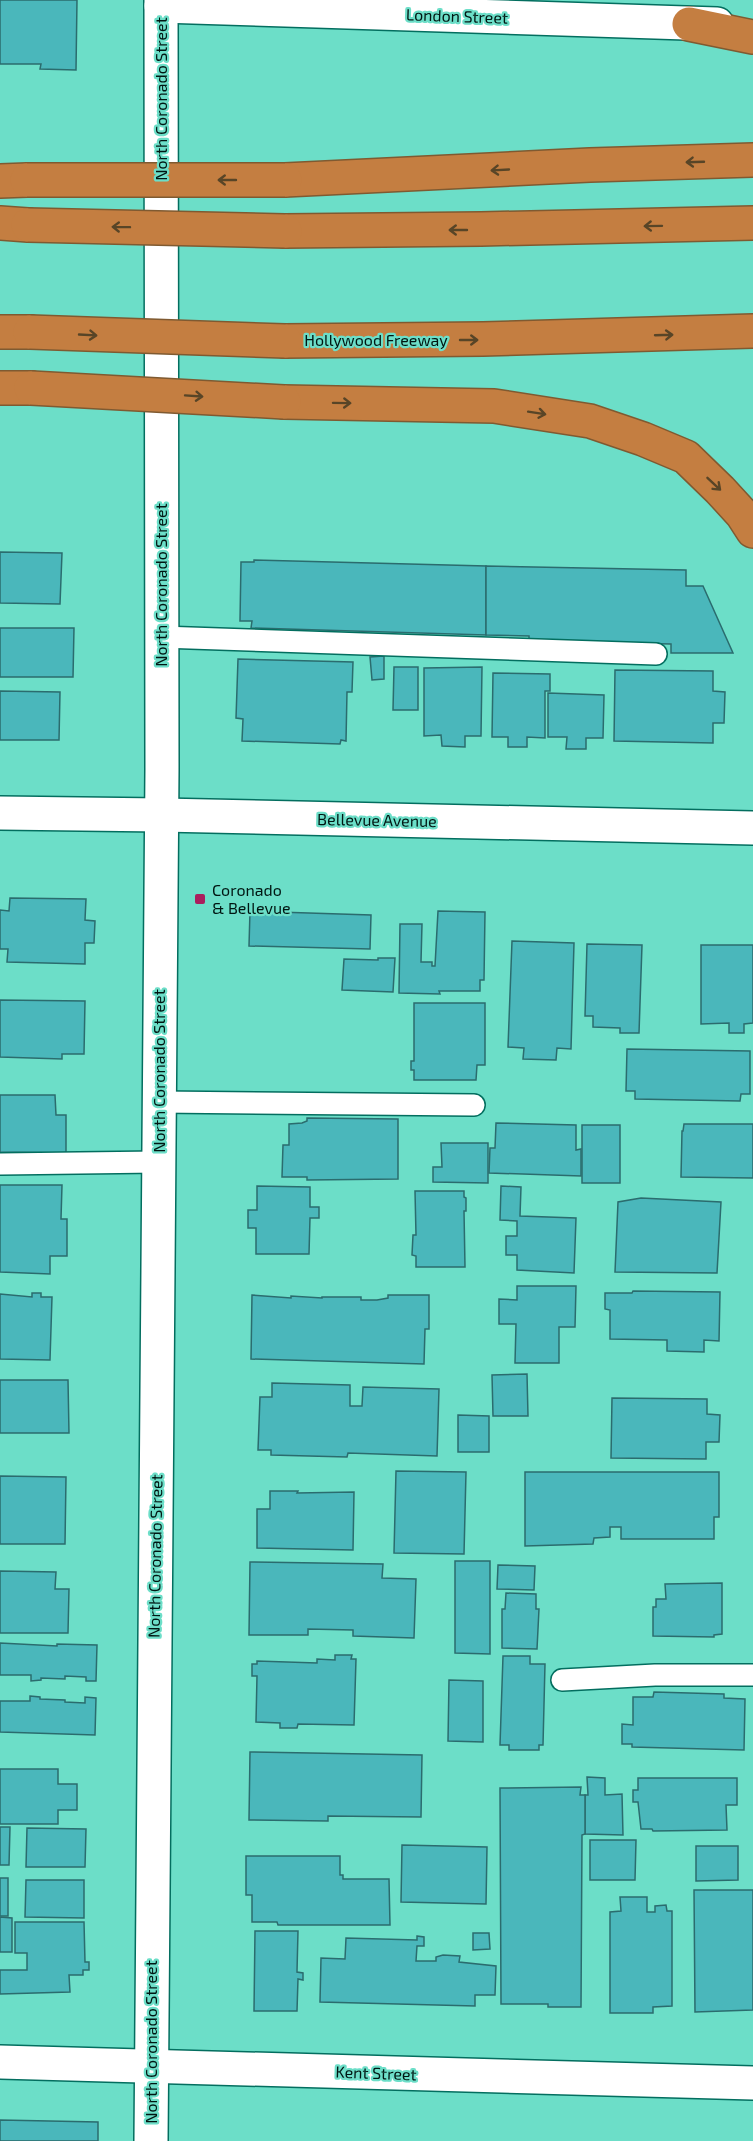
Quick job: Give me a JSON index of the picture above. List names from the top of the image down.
{
  "streets": {
    "highway": ["Hollywood Freeway"],
    "street": [
      "London Street",
      "North Coronado Street",
      "Bellevue Avenue",
      "Kent Street"
    ]
  },
  "crossings": [
    ["London Street", "North Coronado Street"],
    ["North Coronado Street", "Bellevue Avenue"],
    ["North Coronado Street", "Kent Street"]
  ],
  "places": {
    "transit": ["Coronado & Bellevue"]
  }
}
